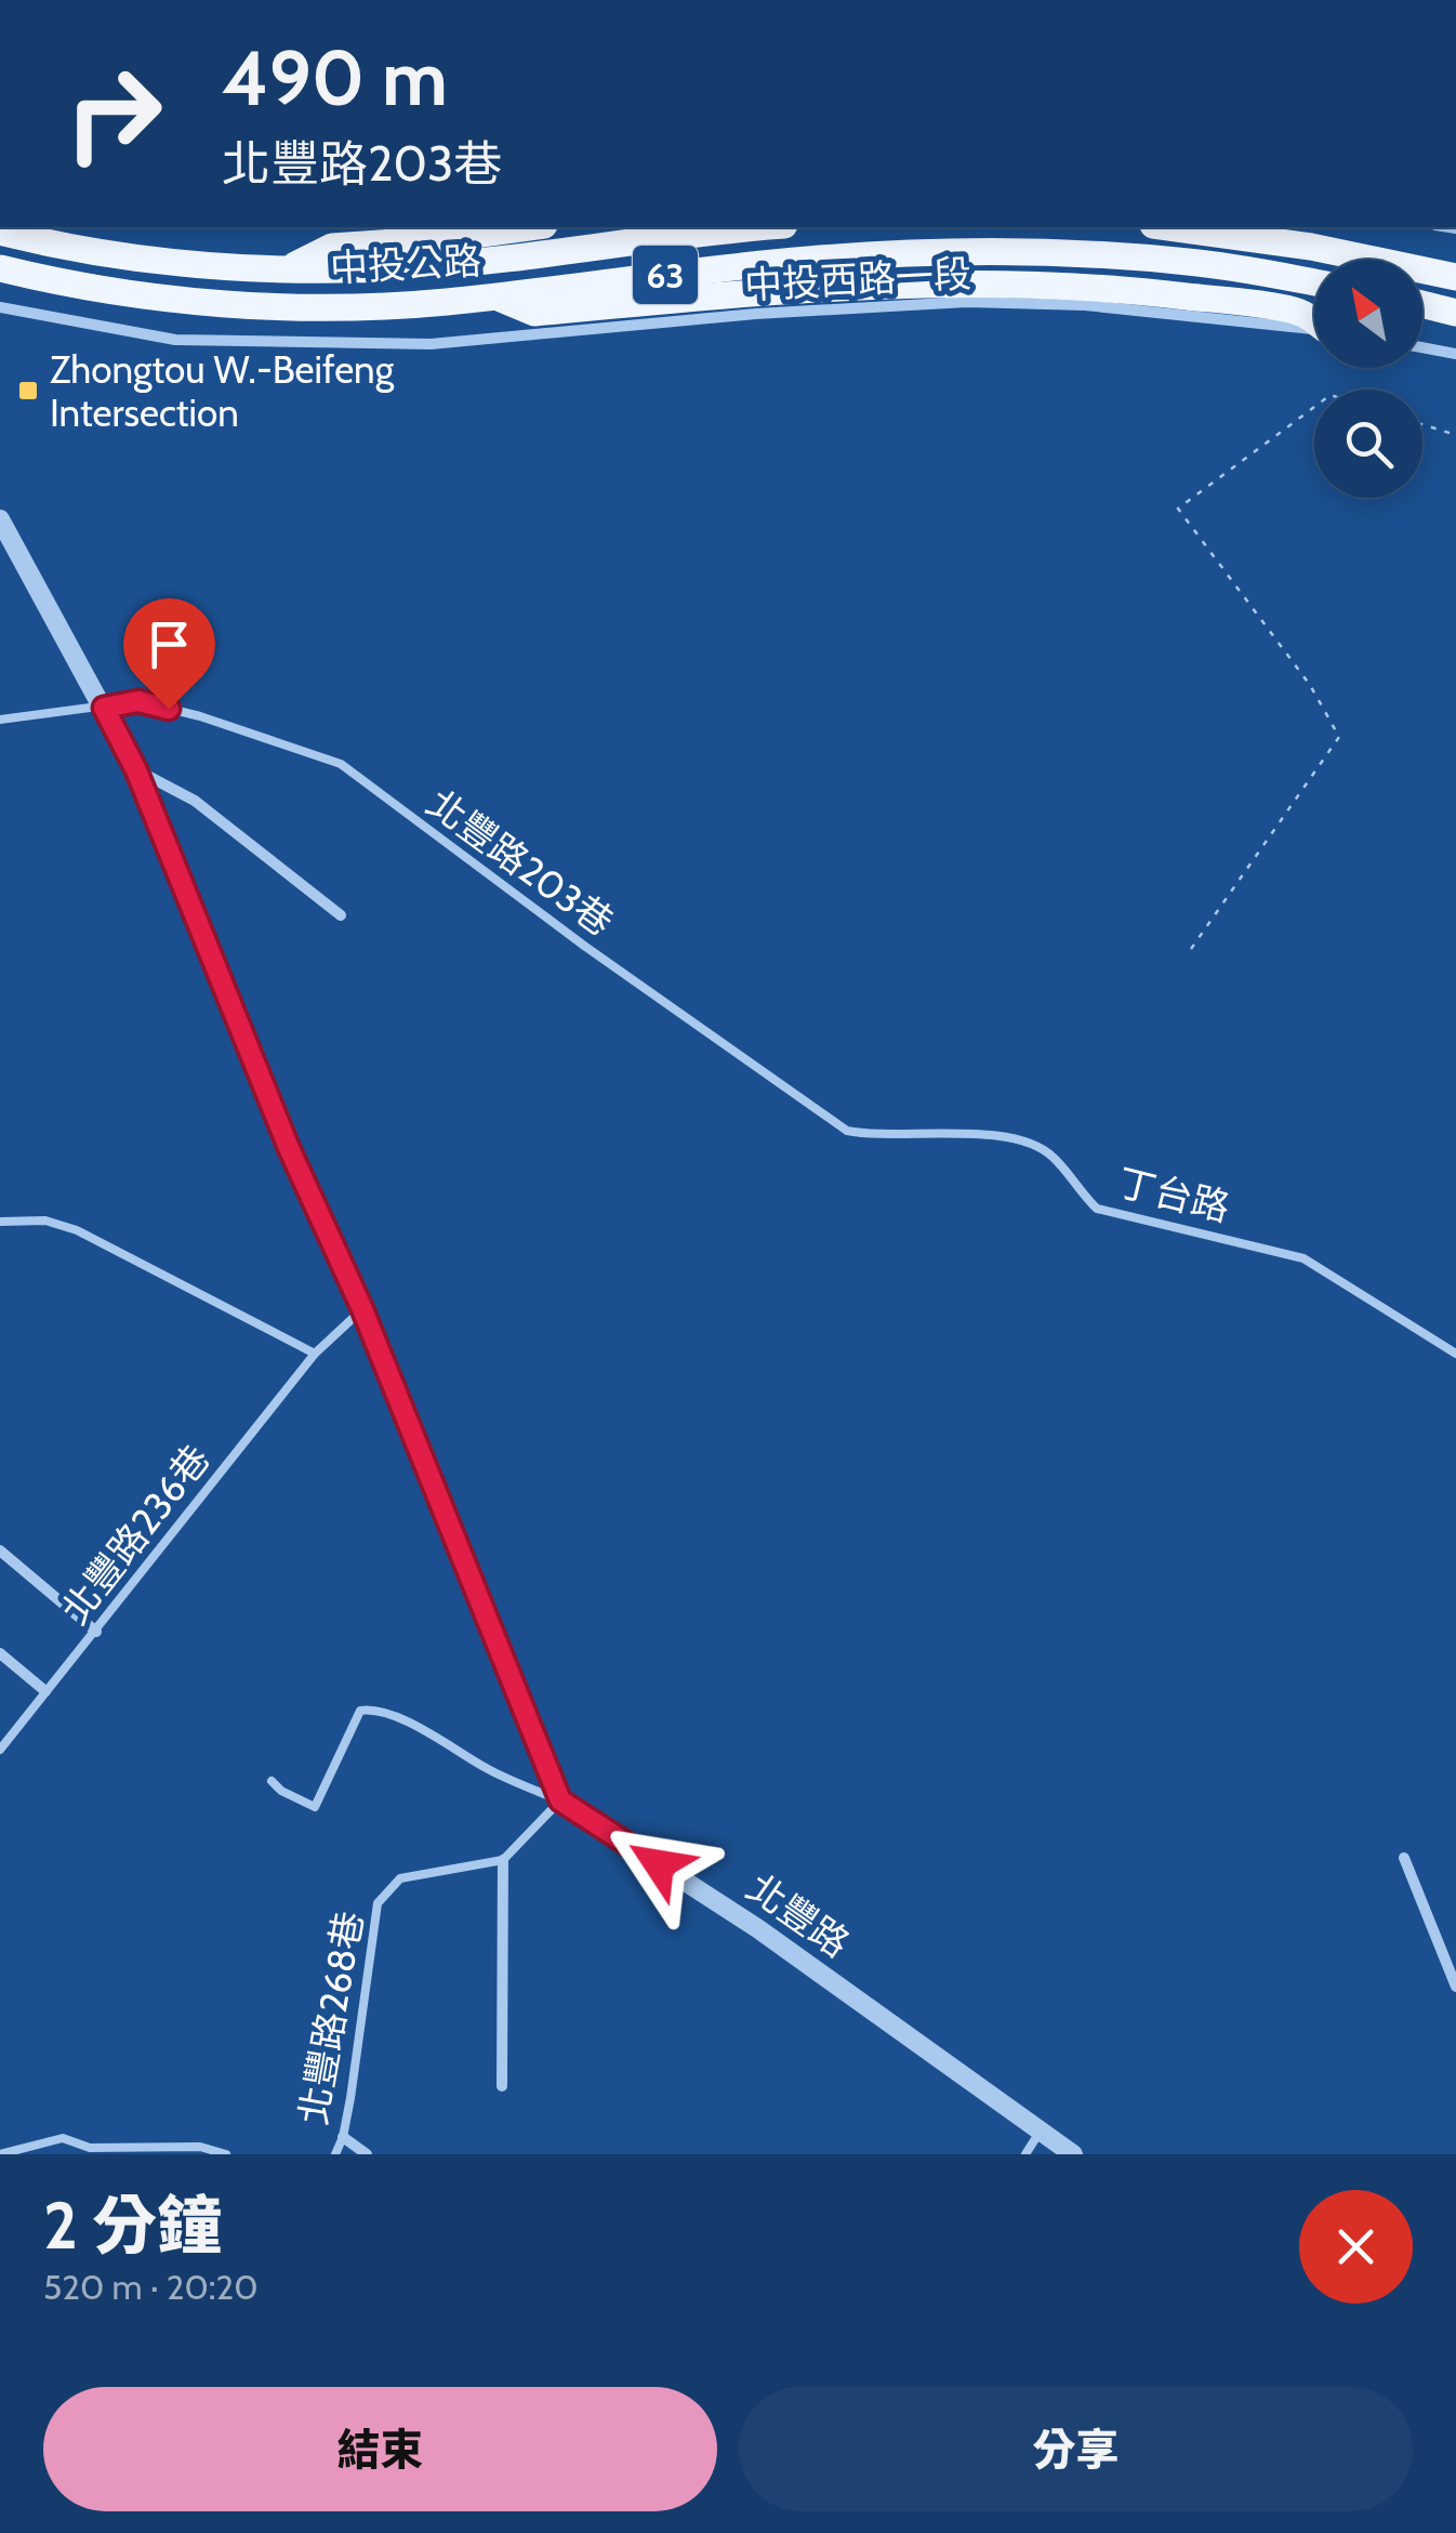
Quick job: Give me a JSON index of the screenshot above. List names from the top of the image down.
{
  "streets": {
    "main road": ["中投公路", "63"],
    "street": ["中投西路一段", "北豐路"],
    "lane": [
      "北豐路203巷",
      "丁台路",
      "北豐路236巷",
      "北豐路268巷"
    ]
  },
  "crossings": [
    ["北豐路203巷", "丁台路"]
  ],
  "places": {
    "transit": ["Zhongtou W.-Beifeng Intersection"]
  },
  "north": "top left",
  "page": {
    "turn": ["490 m", "北豐路203巷"],
    "heading": ["2 分鐘", "520 m · 20:20"],
    "buttons": ["結束", "分享"]
  }
}
